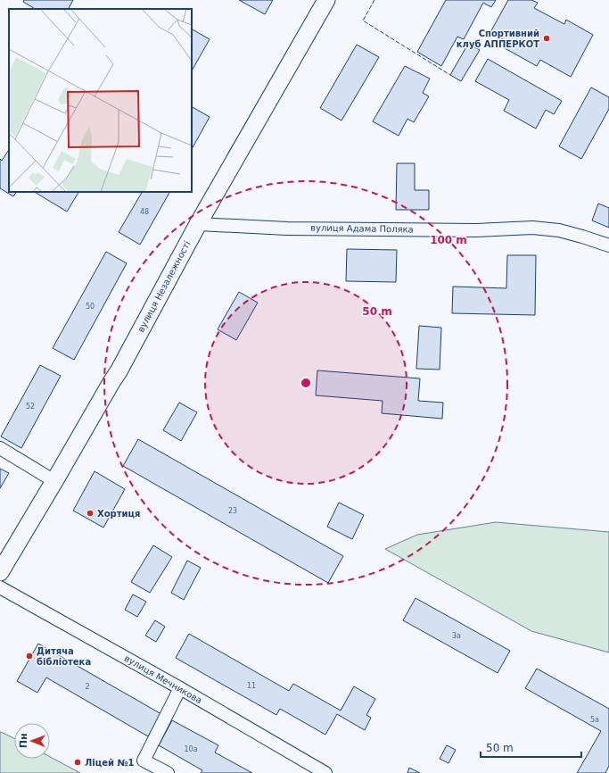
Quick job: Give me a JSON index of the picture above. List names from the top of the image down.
{
  "streets": {
    "main road": ["вулиця Незалежності"],
    "street": ["вулиця Адама Поляка", "вулиця Мечникова"]
  },
  "crossings": [
    ["вулиця Адама Поляка", "вулиця Незалежності"]
  ],
  "places": [
    "Спортивний клуб АППЕРКОТ",
    "Хортиця",
    "Дитяча бібліотека",
    "Ліцей №1"
  ],
  "house_numbers": [
    "48",
    "50",
    "52",
    "23",
    "3а",
    "11",
    "2",
    "5а",
    "10а"
  ],
  "scale_bar": "50 m",
  "north": "left",
  "rings": ["100 m", "50 m"]
}
